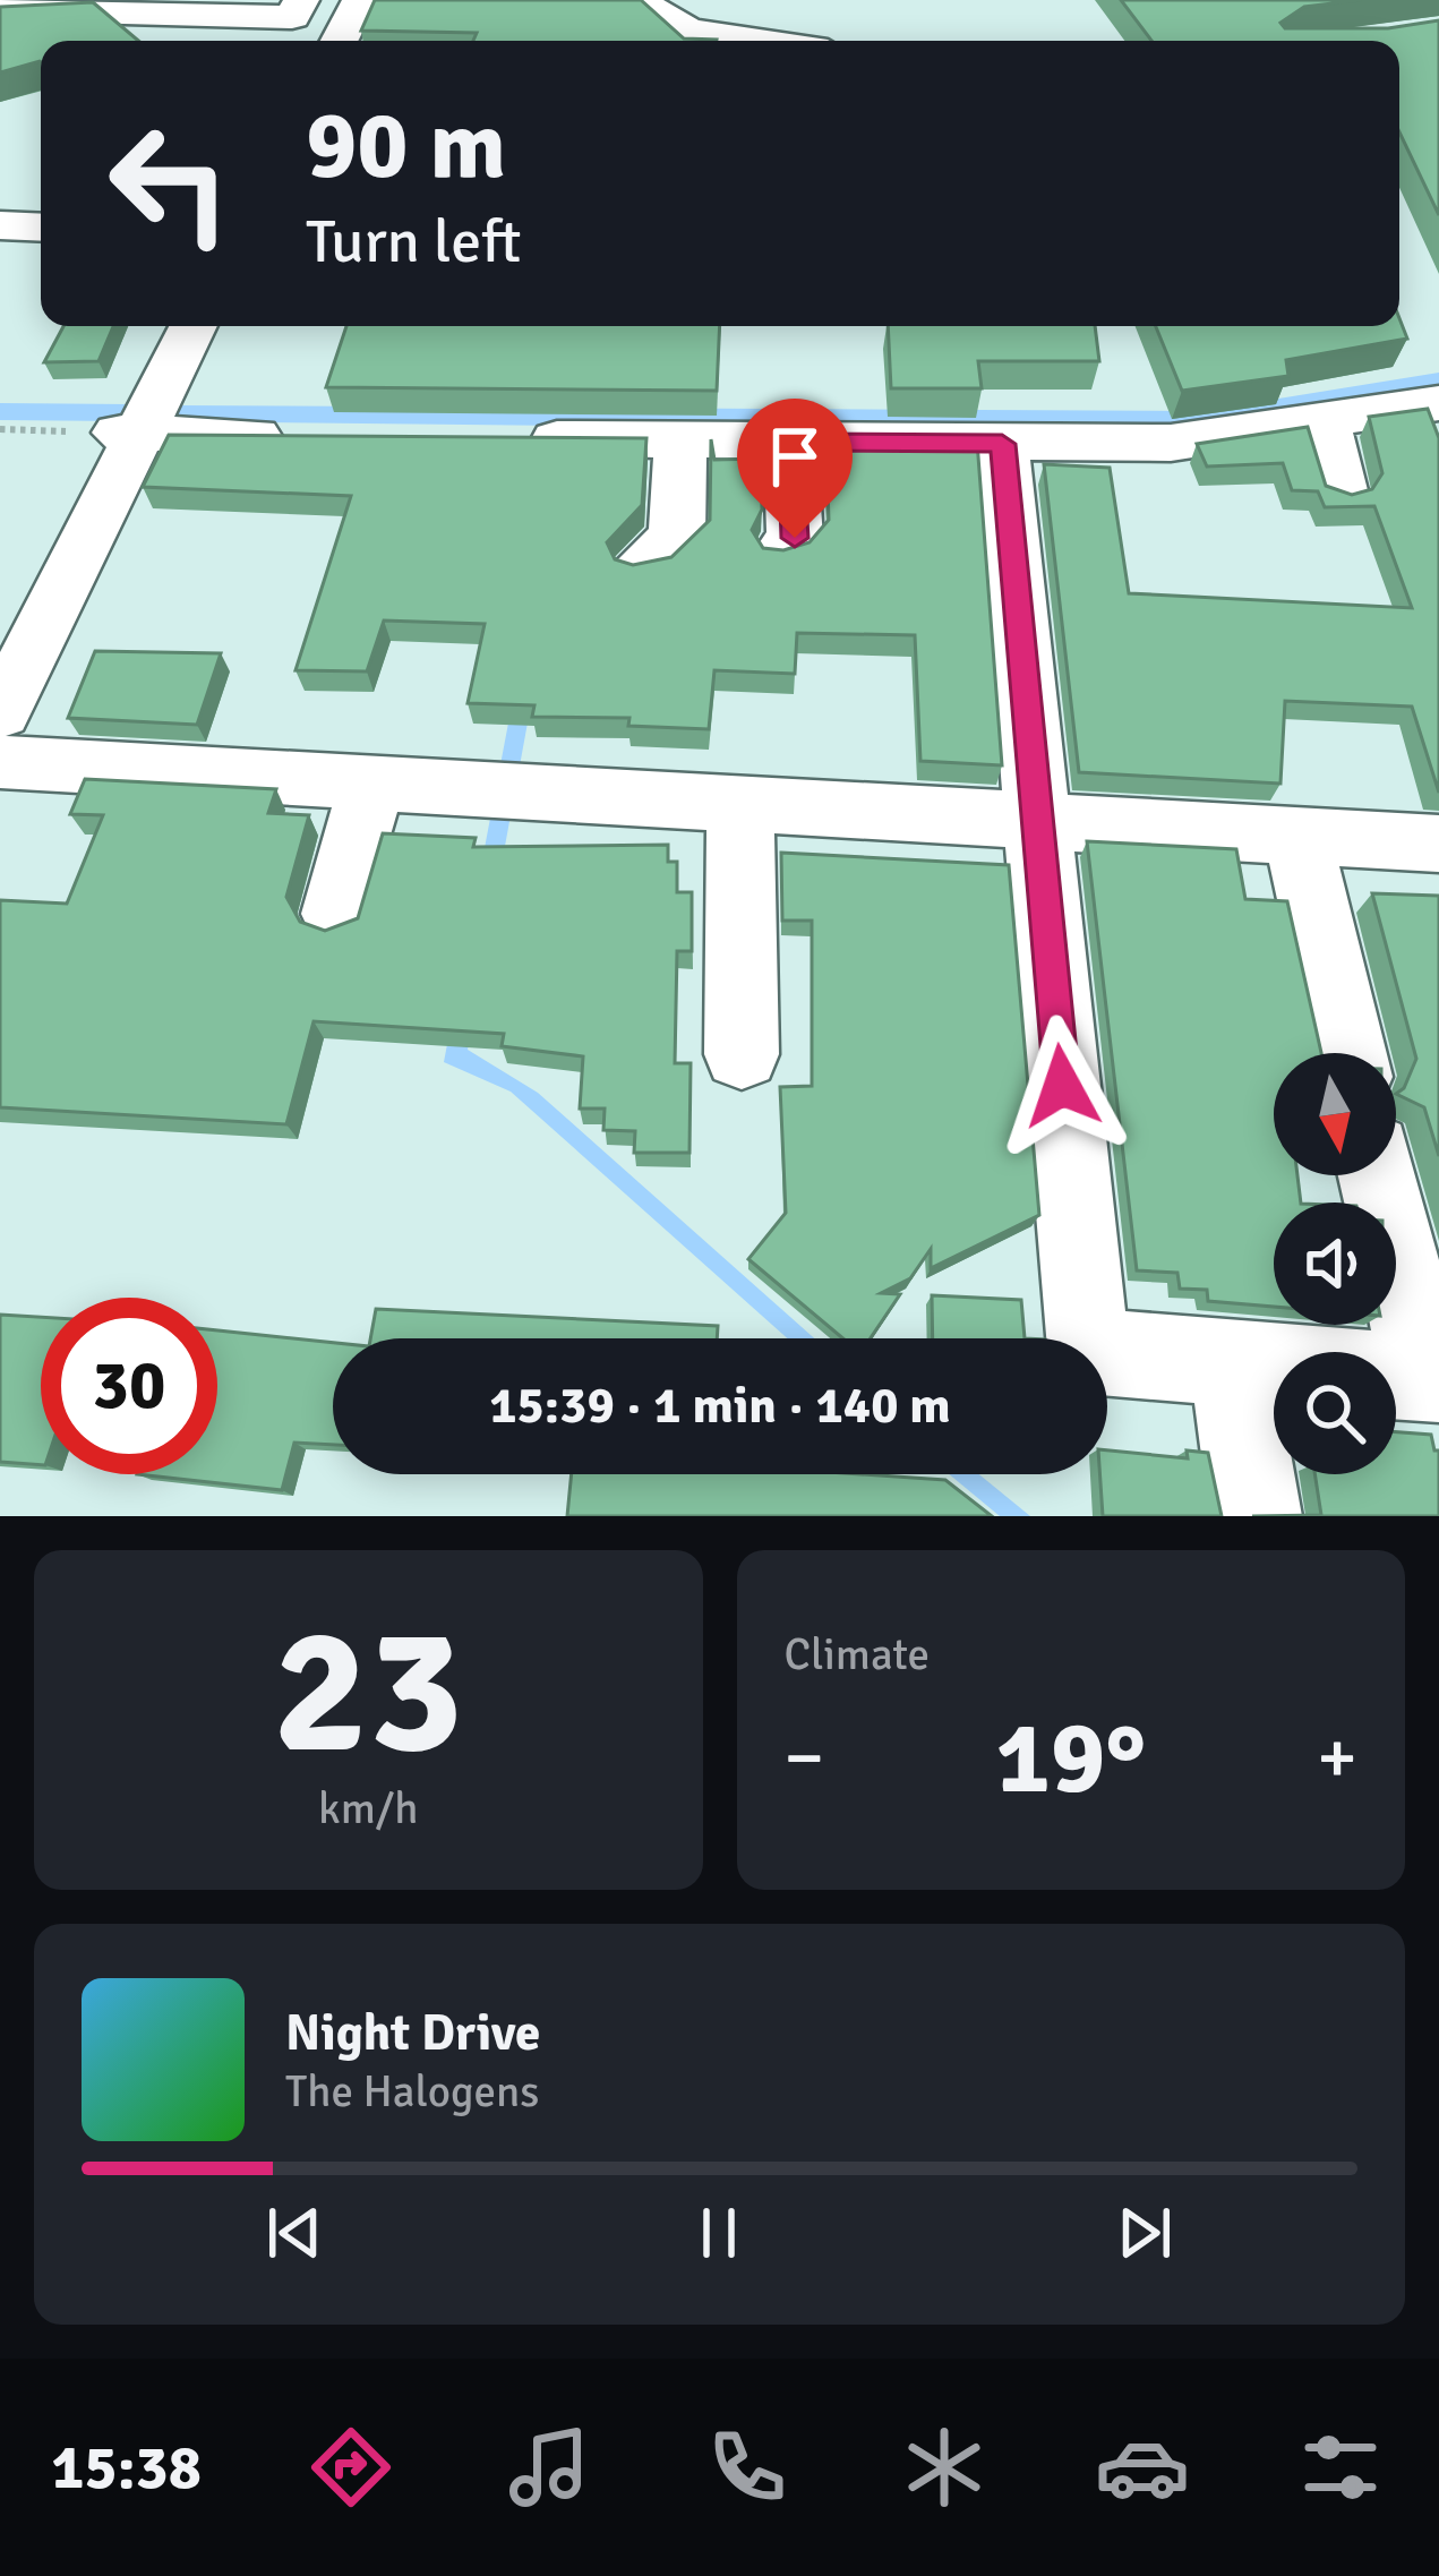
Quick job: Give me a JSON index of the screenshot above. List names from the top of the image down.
{
  "north": "bottom",
  "page": {
    "turn": ["90 m", "Turn left"],
    "limit": "30",
    "trip": "15:39 · 1 min · 140 m",
    "tile": [
      ["23", "km/h"],
      "Climate"
    ],
    "heat": ["−", "19°", "+"],
    "song": ["Night Drive", "The Halogens"],
    "tabs": "15:38"
  }
}
